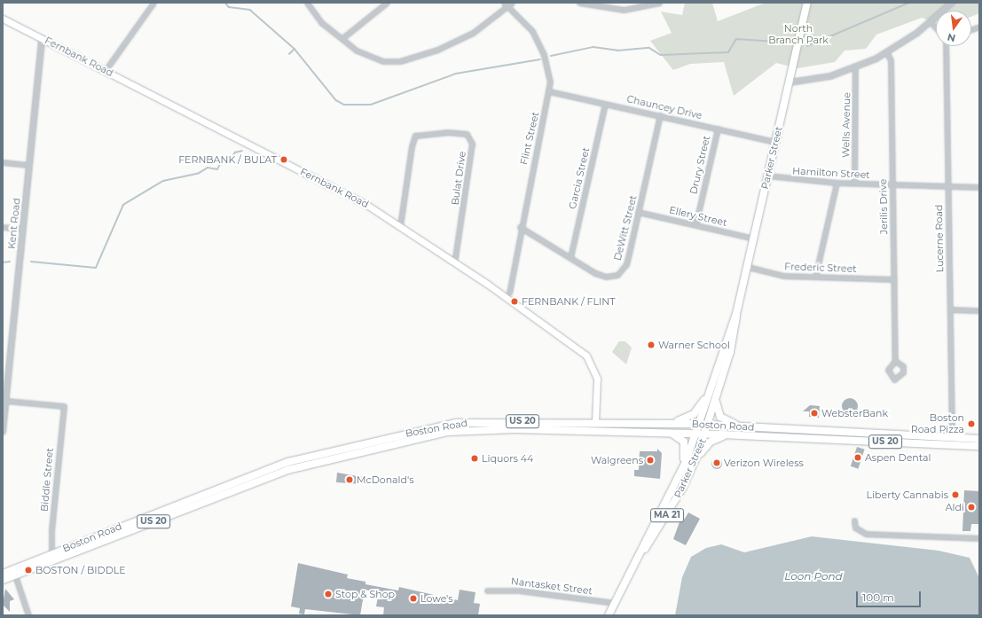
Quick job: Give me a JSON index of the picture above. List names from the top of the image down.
{
  "streets": {
    "main road": [
      "Fernbank Road",
      "Parker Street",
      "US 20",
      "Boston Road",
      "MA 21"
    ],
    "street": [
      "Chauncey Drive",
      "Wells Avenue",
      "Flint Street",
      "Drury Street",
      "Hamilton Street",
      "Bulat Drive",
      "Garcia Street",
      "Jerilis Drive",
      "Ellery Street",
      "Kent Road",
      "DeWitt Street",
      "Lucerne Road",
      "Frederic Street",
      "Biddle Street",
      "Nantasket Street"
    ]
  },
  "crossings": [
    ["Fernbank Road", "Bulat Drive"],
    ["Fernbank Road", "Kent Road"],
    ["Fernbank Road", "Boston Road"],
    ["Chauncey Drive", "Flint Street"],
    ["Chauncey Drive", "Parker Street"],
    ["Chauncey Drive", "Drury Street"],
    ["Chauncey Drive", "Garcia Street"],
    ["Chauncey Drive", "DeWitt Street"],
    ["Wells Avenue", "Hamilton Street"],
    ["Flint Street", "DeWitt Street"],
    ["Parker Street", "Hamilton Street"],
    ["Parker Street", "Ellery Street"],
    ["Parker Street", "Frederic Street"],
    ["Parker Street", "Boston Road"],
    ["Parker Street", "Nantasket Street"],
    ["Drury Street", "Ellery Street"],
    ["Hamilton Street", "Jerilis Drive"],
    ["Hamilton Street", "Lucerne Road"],
    ["Garcia Street", "DeWitt Street"],
    ["Jerilis Drive", "Frederic Street"],
    ["Ellery Street", "DeWitt Street"],
    ["Kent Road", "Biddle Street"],
    ["Lucerne Road", "Boston Road"],
    ["Boston Road", "Biddle Street"]
  ],
  "water": ["Loon Pond"],
  "parks": ["North Branch Park"],
  "places": [
    "FERNBANK / BULAT",
    "FERNBANK / FLINT",
    "Warner School",
    "WebsterBank",
    "Boston Road Pizza",
    "Aspen Dental",
    "Liquors 44",
    "Walgreens",
    "Verizon Wireless",
    "McDonald's",
    "Liberty Cannabis",
    "Aldi",
    "BOSTON / BIDDLE",
    "Stop & Shop",
    "Lowe's"
  ],
  "scale_bar": "100 m",
  "north": "bottom"
}
